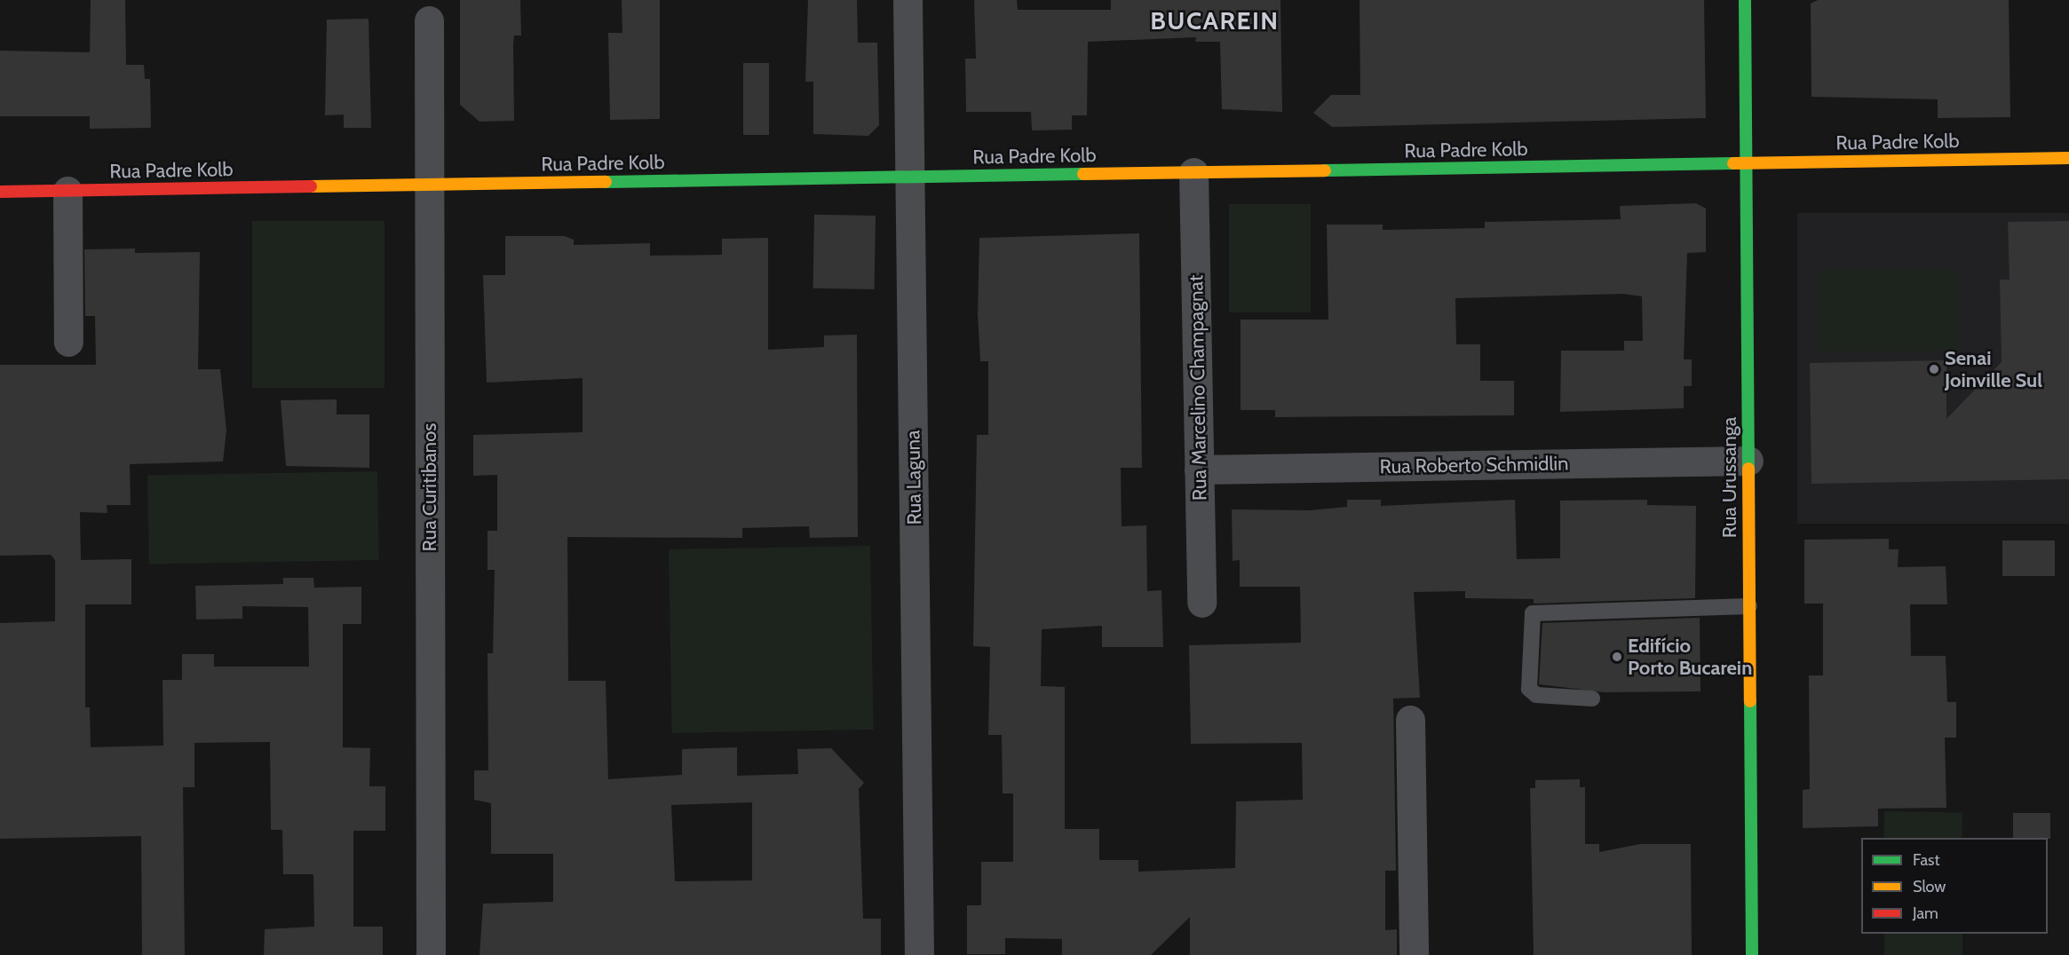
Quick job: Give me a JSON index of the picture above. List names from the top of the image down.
{
  "streets": {
    "main road": ["Rua Padre Kolb", "Rua Urussanga"],
    "street": [
      "Rua Marcelino Champagnat",
      "Rua Roberto Schmidlin",
      "Rua Laguna",
      "Rua Curitibanos"
    ]
  },
  "crossings": [
    ["Rua Padre Kolb", "Rua Marcelino Champagnat"],
    ["Rua Padre Kolb", "Rua Laguna"],
    ["Rua Padre Kolb", "Rua Urussanga"],
    ["Rua Padre Kolb", "Rua Curitibanos"],
    ["Rua Marcelino Champagnat", "Rua Roberto Schmidlin"],
    ["Rua Roberto Schmidlin", "Rua Urussanga"]
  ],
  "districts": ["BUCAREIN"],
  "places": ["Senai Joinville Sul", "Edifício Porto Bucarein"],
  "legend": ["Fast", "Slow", "Jam"]
}
